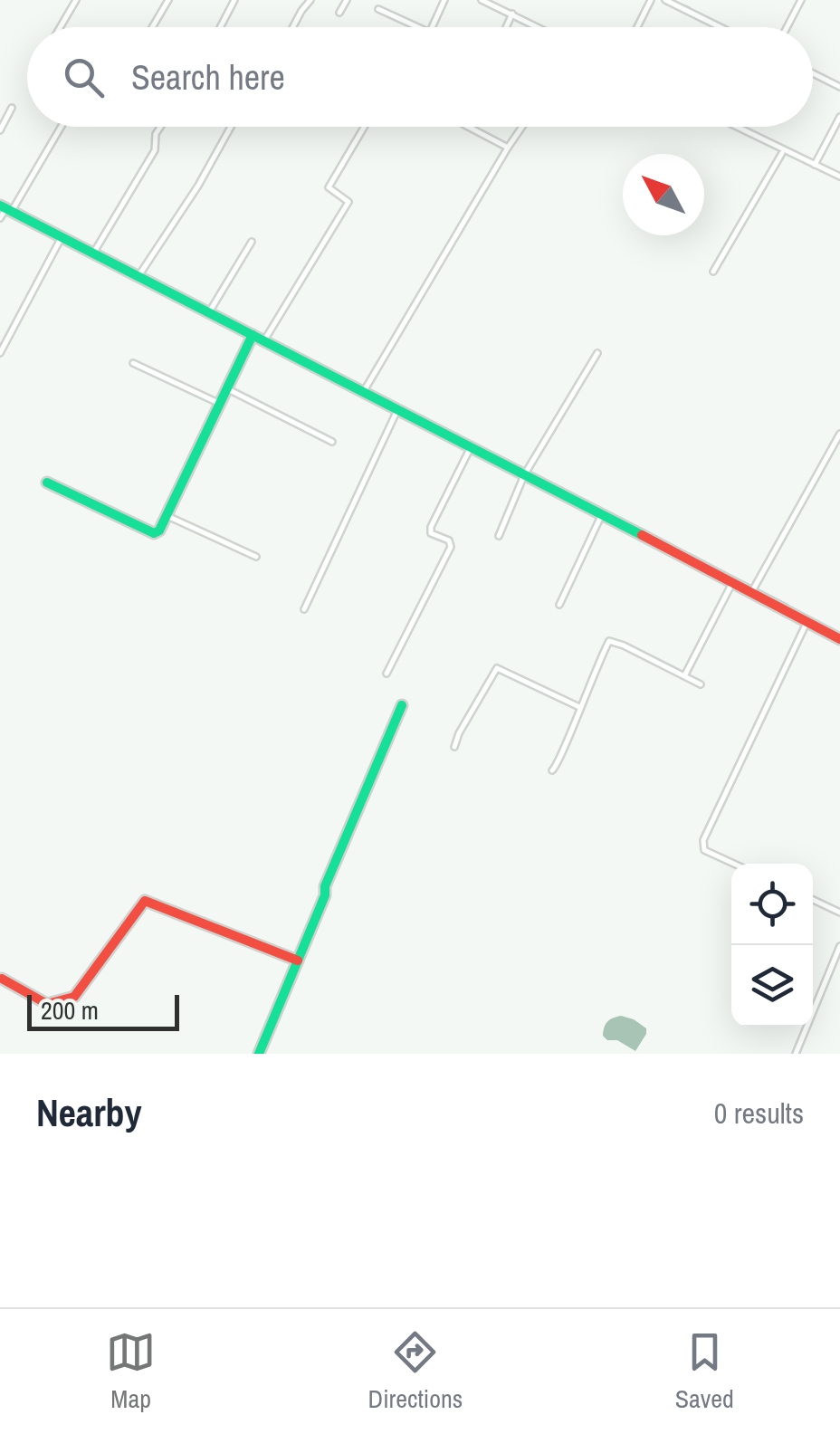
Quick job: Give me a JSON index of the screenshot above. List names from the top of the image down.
{
  "scale_bar": "200 m",
  "north": "top left",
  "page": {
    "search": "Search here",
    "scale": "200 m",
    "heading": ["Nearby", "0 results"],
    "nav": ["Map", "Directions", "Saved"]
  }
}
